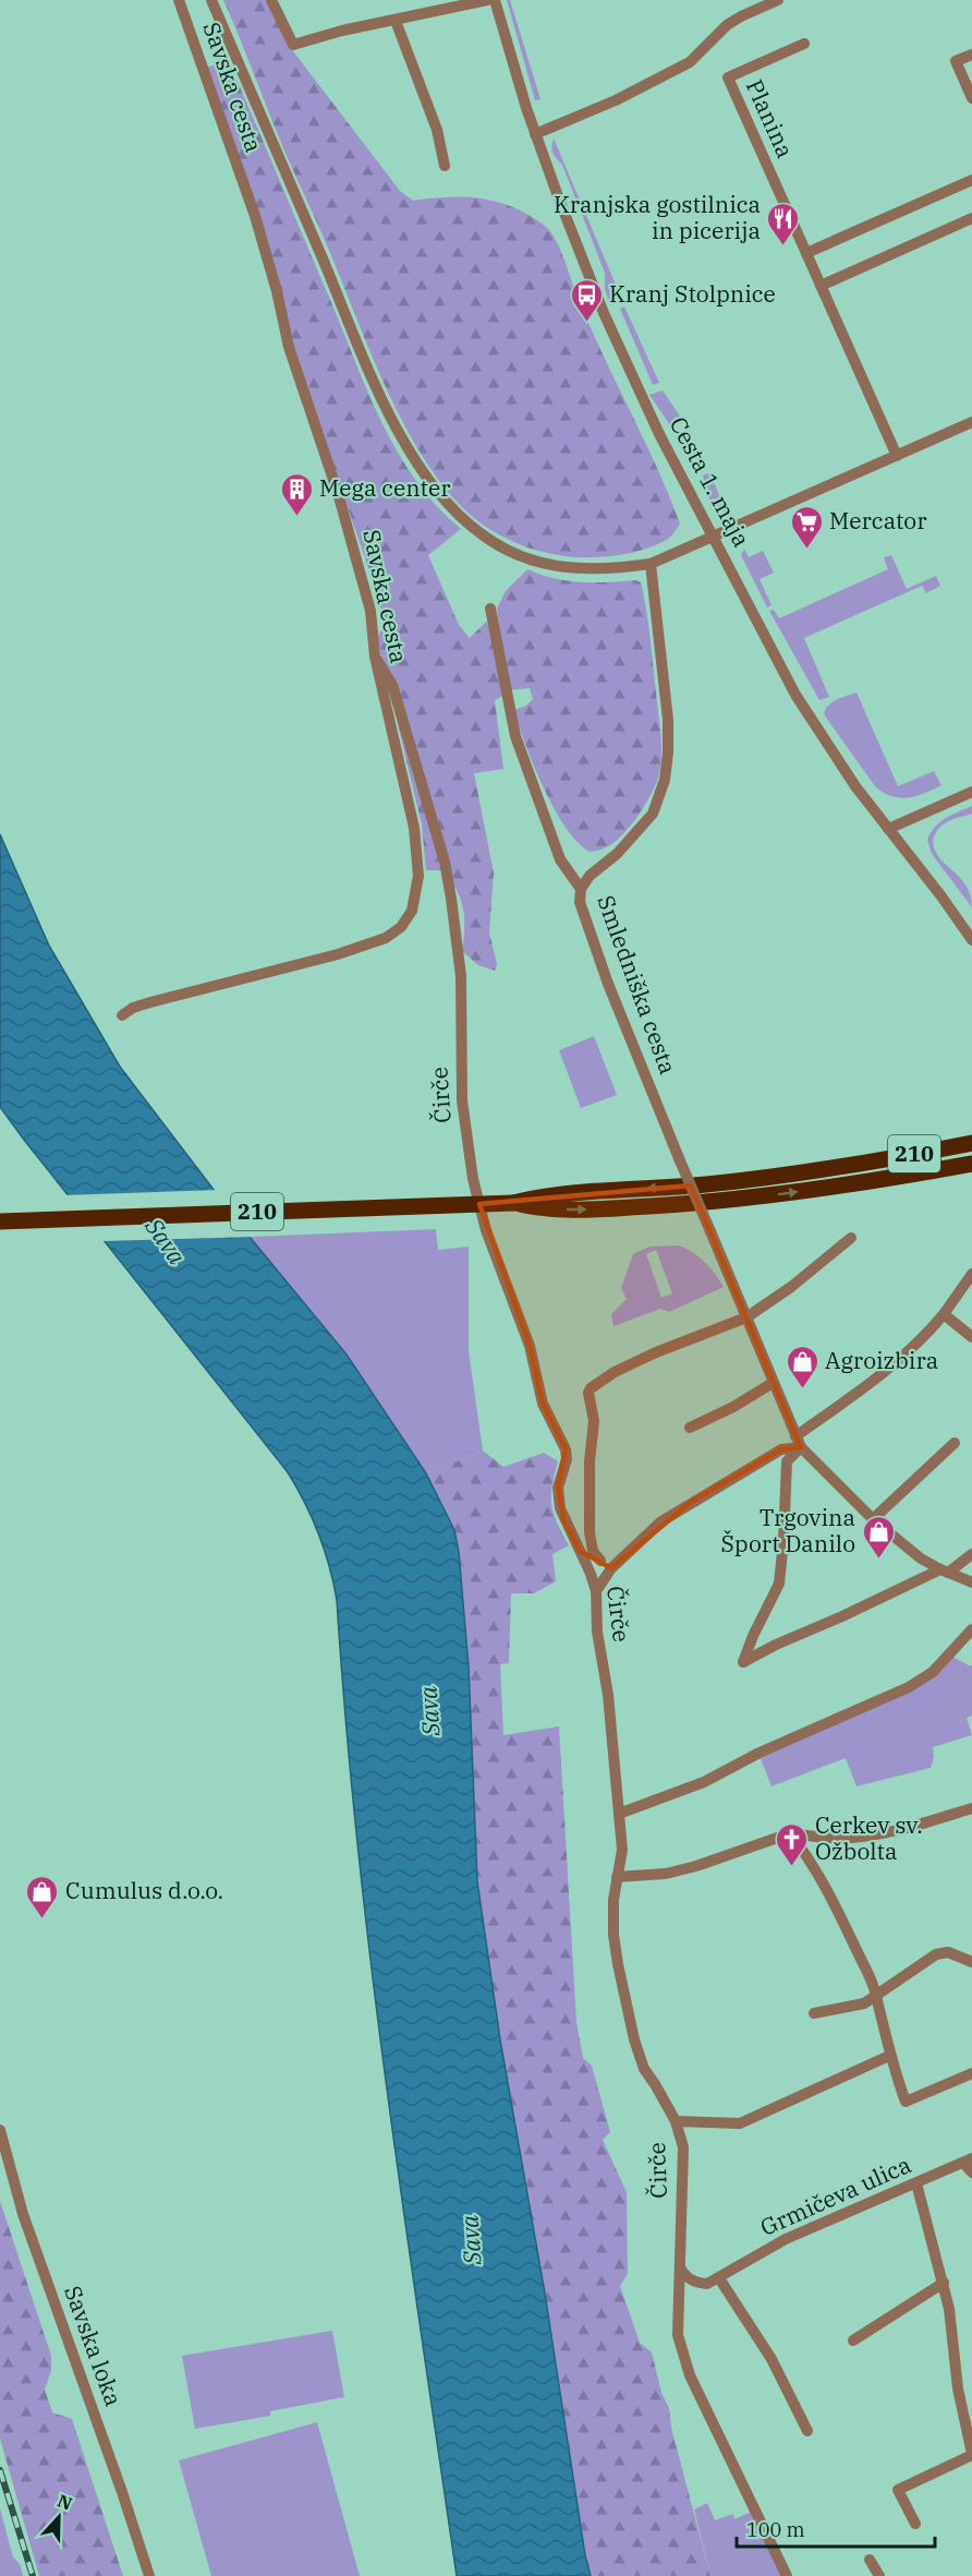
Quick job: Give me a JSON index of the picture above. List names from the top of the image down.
{
  "streets": {
    "main road": ["210"],
    "street": [
      "Savska cesta",
      "Planina",
      "Cesta 1. maja",
      "Smledniška cesta",
      "Čirče",
      "Grmičeva ulica",
      "Savska loka"
    ]
  },
  "crossings": [
    ["Savska cesta", "Cesta 1. maja"],
    ["Savska cesta", "Smledniška cesta"],
    ["Savska cesta", "Čirče"],
    ["Čirče", "Grmičeva ulica"]
  ],
  "water": ["Sava"],
  "places": {
    "restaurant": ["Kranjska gostilnica in picerija"],
    "bus stop": ["Kranj Stolpnice"],
    "building": ["Mega center"],
    "supermarket": ["Mercator"],
    "shop": ["Agroizbira", "Trgovina Šport Danilo", "Cumulus d.o.o."],
    "church": ["Cerkev sv. Ožbolta"]
  },
  "scale_bar": "100 m",
  "north": "top"
}
